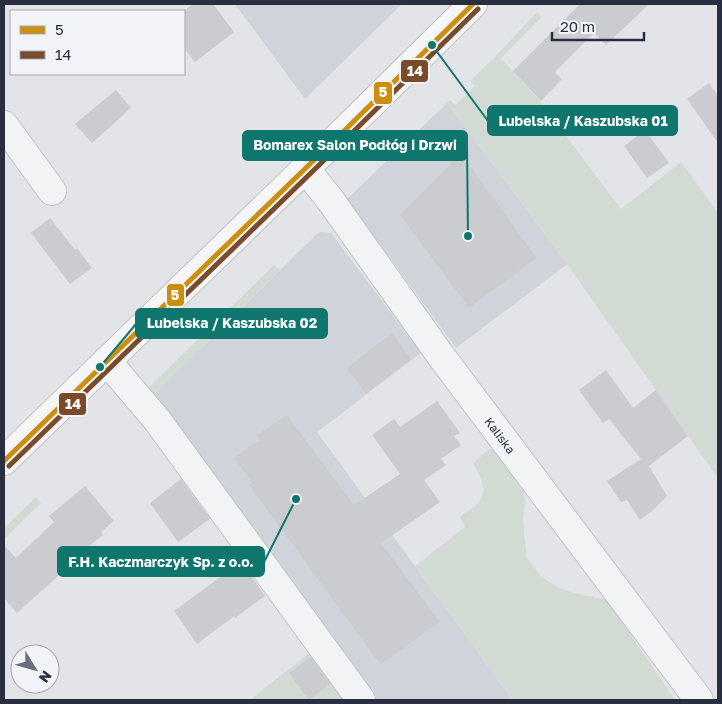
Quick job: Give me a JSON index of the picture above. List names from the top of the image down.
{
  "streets": {
    "street": ["Kaliska"]
  },
  "places": [
    "Lubelska / Kaszubska 01",
    "Bomarex Salon Podłóg i Drzwi",
    "Lubelska / Kaszubska 02",
    "F.H. Kaczmarczyk Sp. z o.o."
  ],
  "lines": ["transit line 5", "transit line 14"],
  "legend": ["5", "14"],
  "scale_bar": "20 m",
  "north": "bottom right"
}
